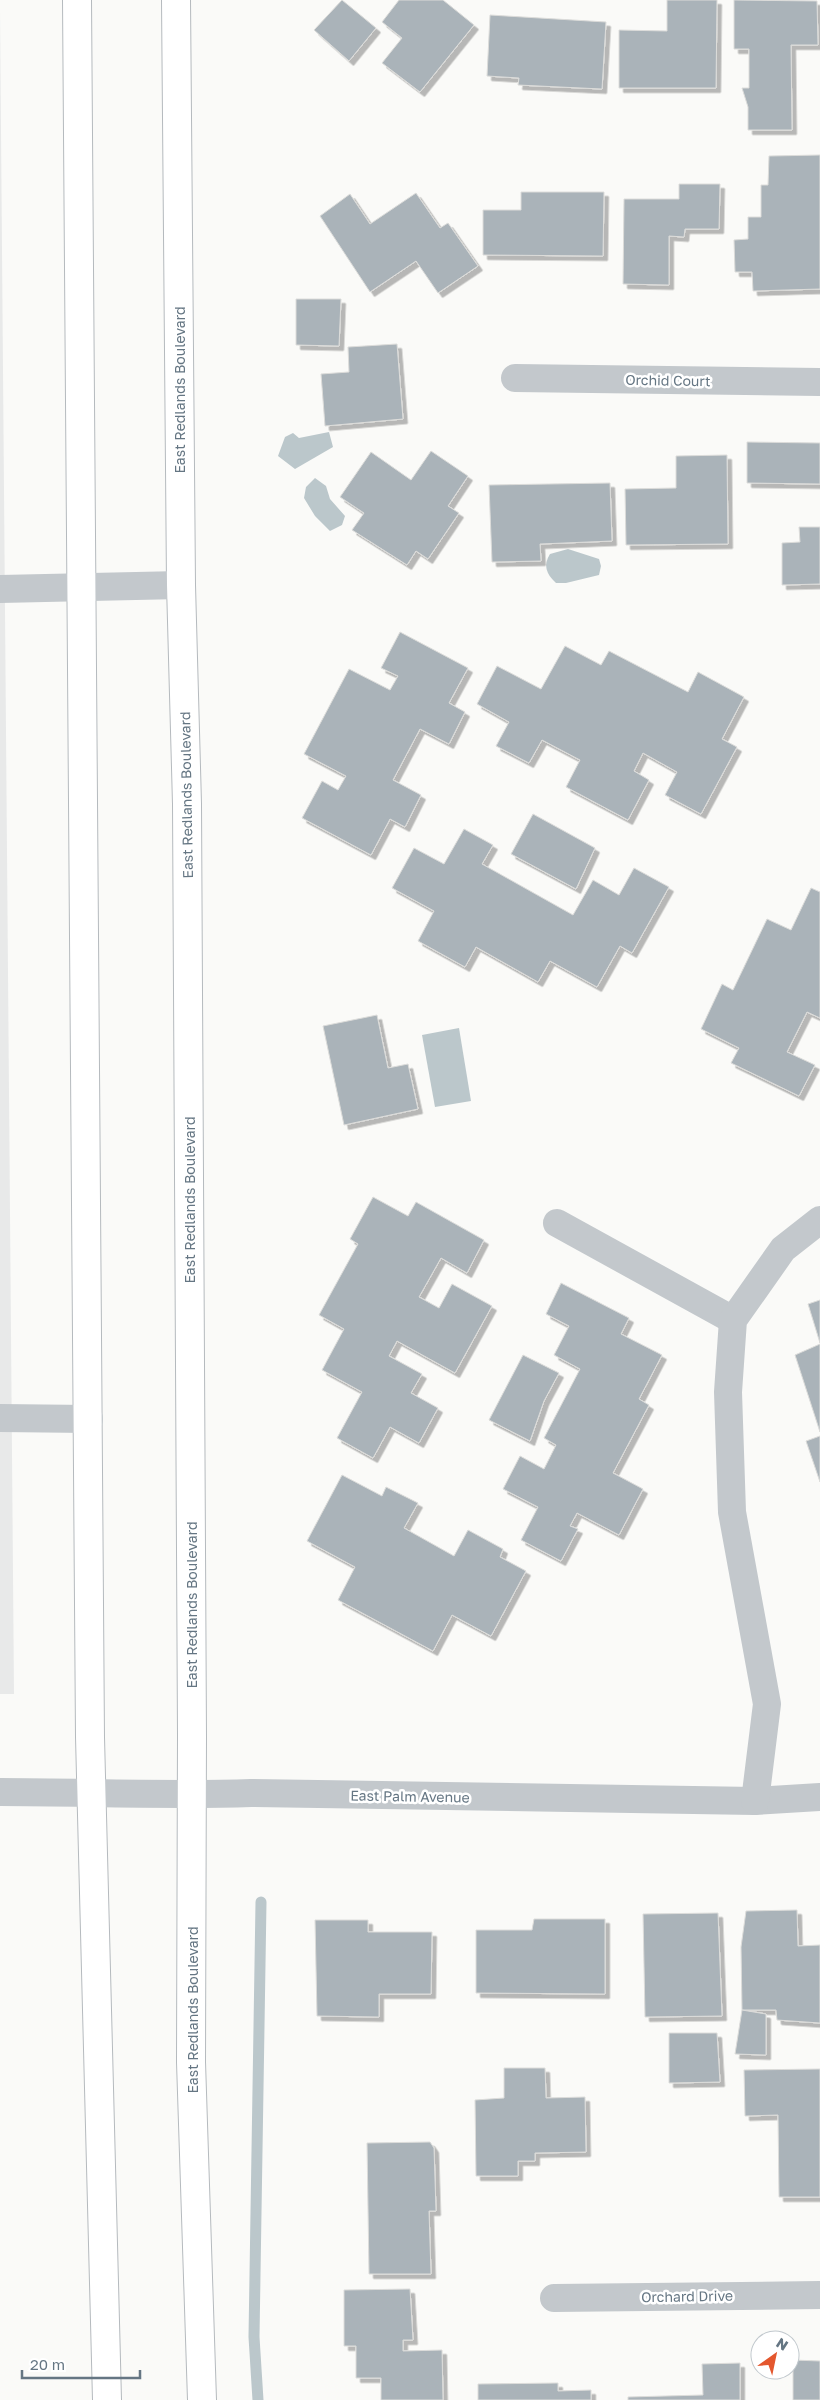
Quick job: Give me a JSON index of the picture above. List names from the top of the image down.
{
  "streets": {
    "main road": ["East Redlands Boulevard"],
    "street": ["Orchid Court", "East Palm Avenue", "Orchard Drive"]
  },
  "crossings": [
    ["East Redlands Boulevard", "East Palm Avenue"]
  ],
  "scale_bar": "20 m",
  "north": "top right"
}
